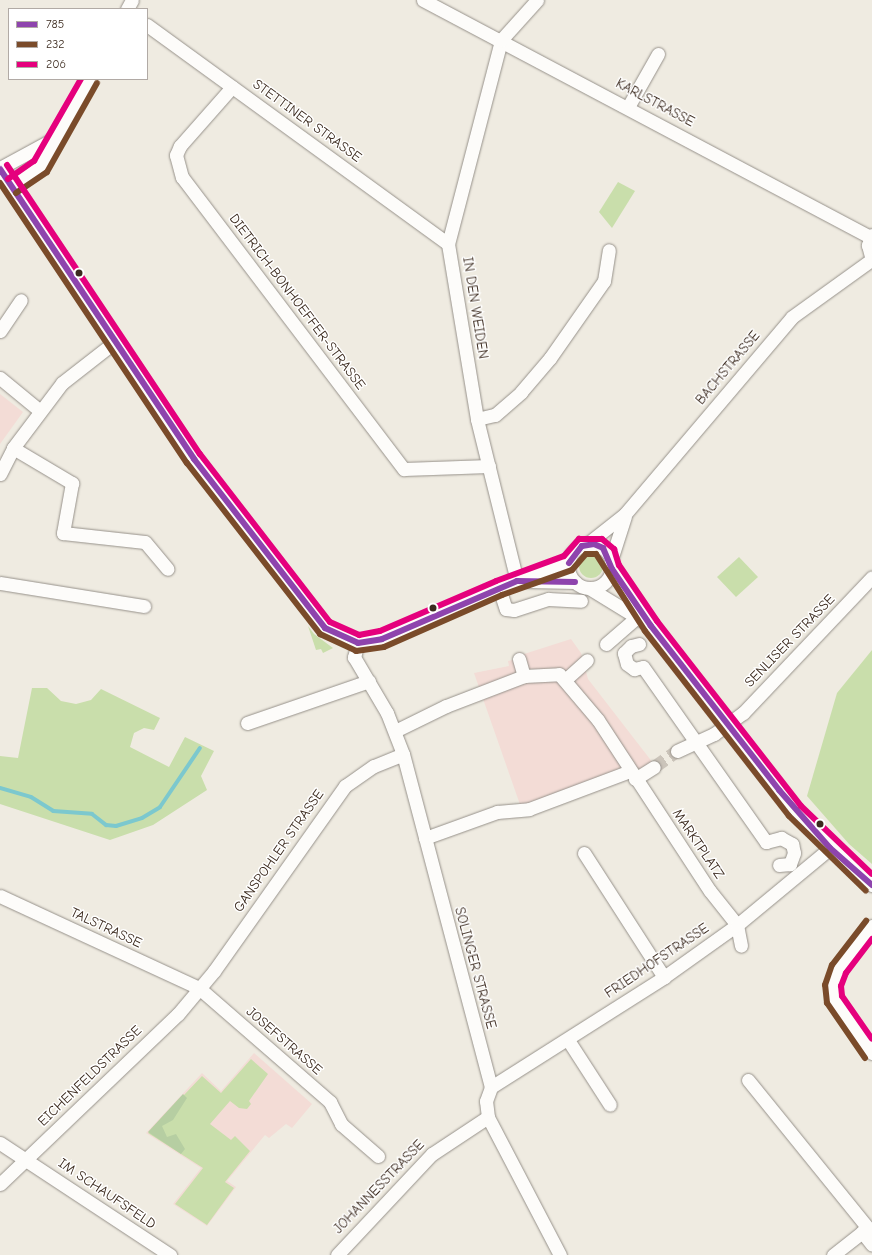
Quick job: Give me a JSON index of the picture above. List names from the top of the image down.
{
  "streets": {
    "street": [
      "KARLSTRASSE",
      "STETTINER STRASSE",
      "DIETRICH-BONHOEFFER-STRASSE",
      "IN DEN WEIDEN",
      "BACHSTRASSE",
      "SENLISER STRASSE",
      "MARKTPLATZ",
      "GANSPOHLER STRASSE",
      "TALSTRASSE",
      "FRIEDHOFSTRASSE",
      "SOLINGER STRASSE",
      "JOSEFSTRASSE",
      "EICHENFELDSTRASSE",
      "JOHANNESSTRASSE",
      "IM SCHAUFSFELD"
    ]
  },
  "crossings": [
    ["KARLSTRASSE", "IN DEN WEIDEN"],
    ["STETTINER STRASSE", "DIETRICH-BONHOEFFER-STRASSE"],
    ["STETTINER STRASSE", "IN DEN WEIDEN"],
    ["DIETRICH-BONHOEFFER-STRASSE", "IN DEN WEIDEN"],
    ["MARKTPLATZ", "FRIEDHOFSTRASSE"],
    ["GANSPOHLER STRASSE", "TALSTRASSE"],
    ["GANSPOHLER STRASSE", "SOLINGER STRASSE"],
    ["GANSPOHLER STRASSE", "JOSEFSTRASSE"],
    ["GANSPOHLER STRASSE", "EICHENFELDSTRASSE"],
    ["TALSTRASSE", "JOSEFSTRASSE"],
    ["TALSTRASSE", "EICHENFELDSTRASSE"],
    ["FRIEDHOFSTRASSE", "SOLINGER STRASSE"],
    ["SOLINGER STRASSE", "JOHANNESSTRASSE"],
    ["JOSEFSTRASSE", "EICHENFELDSTRASSE"],
    ["EICHENFELDSTRASSE", "IM SCHAUFSFELD"]
  ],
  "lines": ["transit line 206", "transit line 232", "transit line 785"],
  "legend": ["785", "232", "206"]
}
